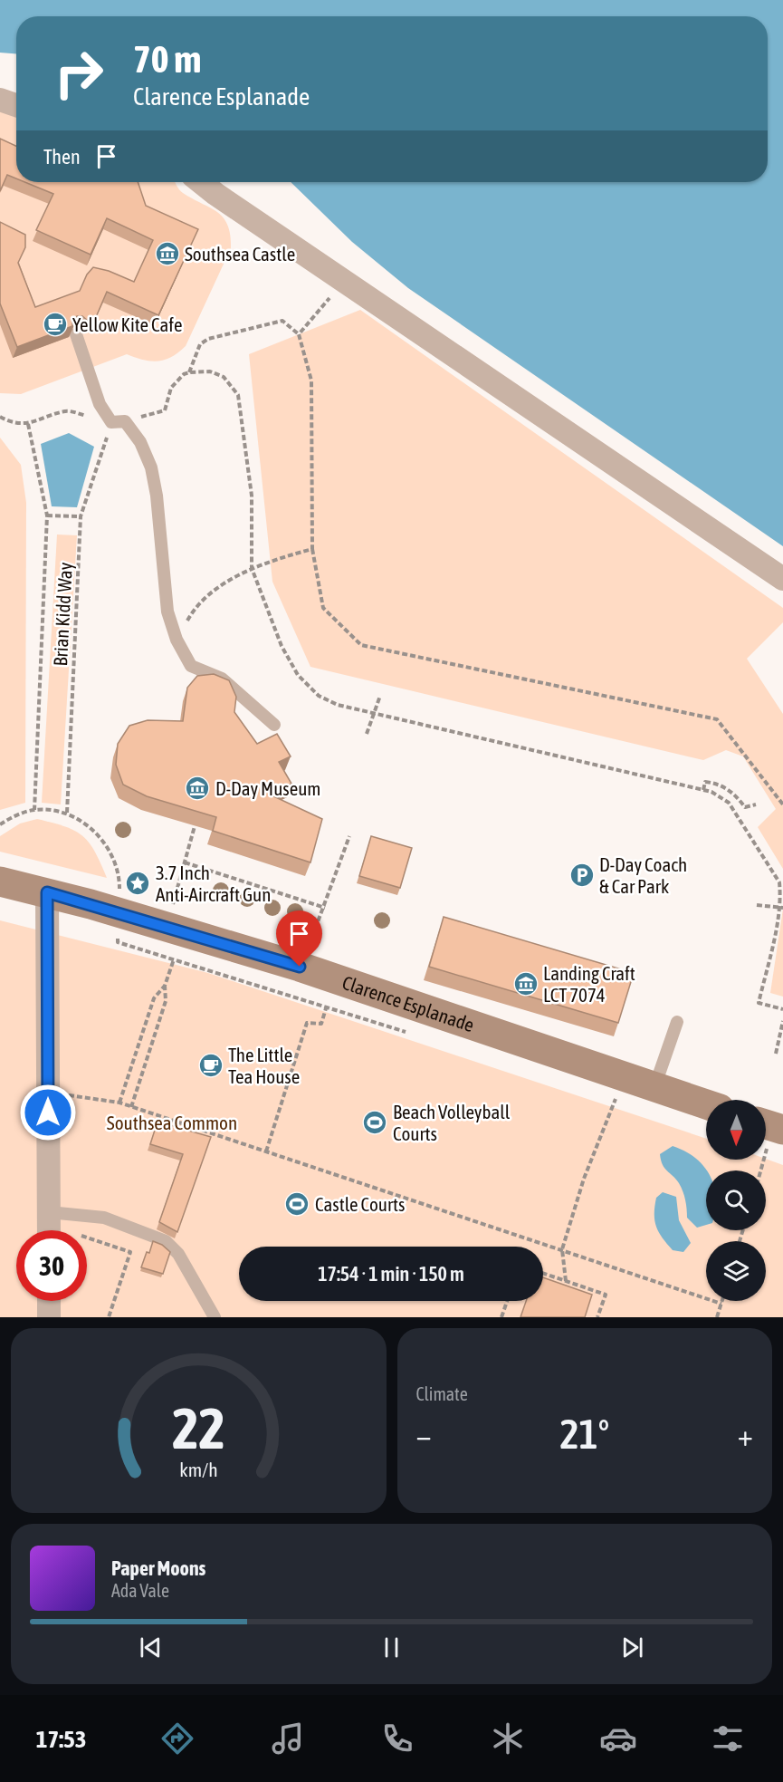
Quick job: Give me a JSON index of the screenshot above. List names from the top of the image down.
{
  "streets": {
    "street": ["Clarence Esplanade"],
    "path": ["Brian Kidd Way"]
  },
  "parks": ["Southsea Common"],
  "places": {
    "museum": ["Southsea Castle", "D-Day Museum", "Landing Craft LCT 7074"],
    "cafe": ["Yellow Kite Cafe", "The Little Tea House"],
    "parking": ["D-Day Coach & Car Park"],
    "place": ["3.7 Inch Anti-Aircraft Gun"],
    "sports": ["Beach Volleyball Courts", "Castle Courts"]
  },
  "north": "bottom",
  "page": {
    "turn": ["70 m", "Clarence Esplanade"],
    "then": "Then",
    "limit": "30",
    "trip": "17:54 · 1 min · 150 m",
    "tile": "Climate",
    "heat": ["−", "21°", "+"],
    "song": ["Paper Moons", "Ada Vale"],
    "tabs": "17:53",
    "gauge": ["22", "km/h"]
  }
}
